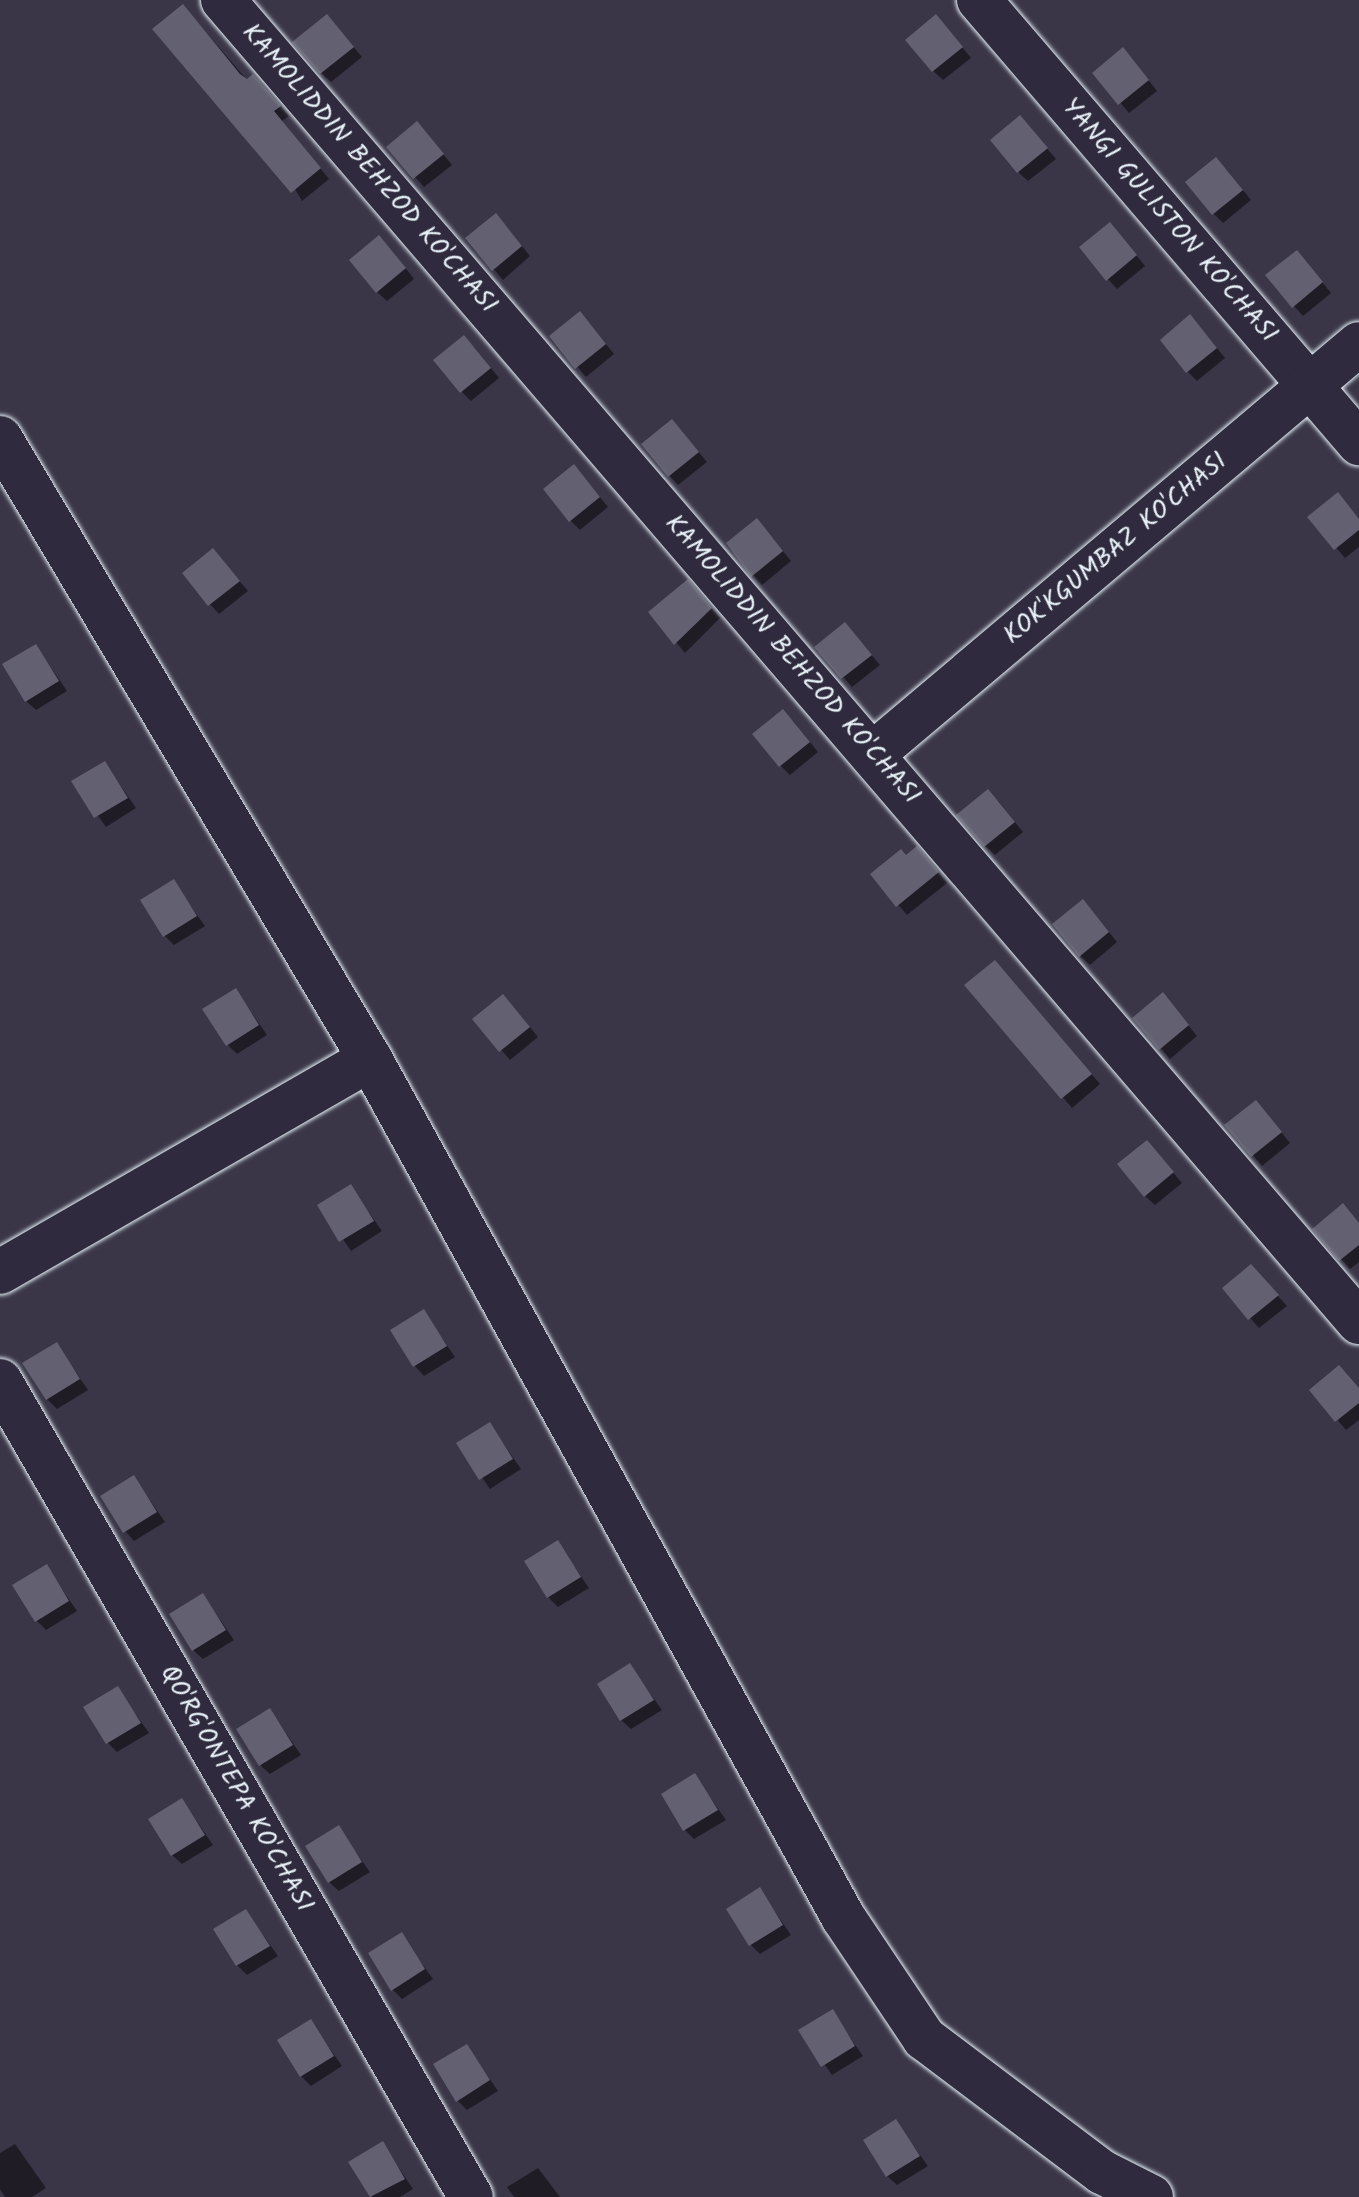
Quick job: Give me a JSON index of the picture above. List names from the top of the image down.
{
  "streets": {
    "street": [
      "KAMOLIDDIN BEHZOD KO'CHASI",
      "YANGI GULISTON KO'CHASI",
      "KOK'KGUMBAZ KO'CHASI",
      "QO'RG'ONTEPA KO'CHASI"
    ]
  },
  "crossings": [
    ["KAMOLIDDIN BEHZOD KO'CHASI", "KOK'KGUMBAZ KO'CHASI"],
    ["YANGI GULISTON KO'CHASI", "KOK'KGUMBAZ KO'CHASI"]
  ]
}
